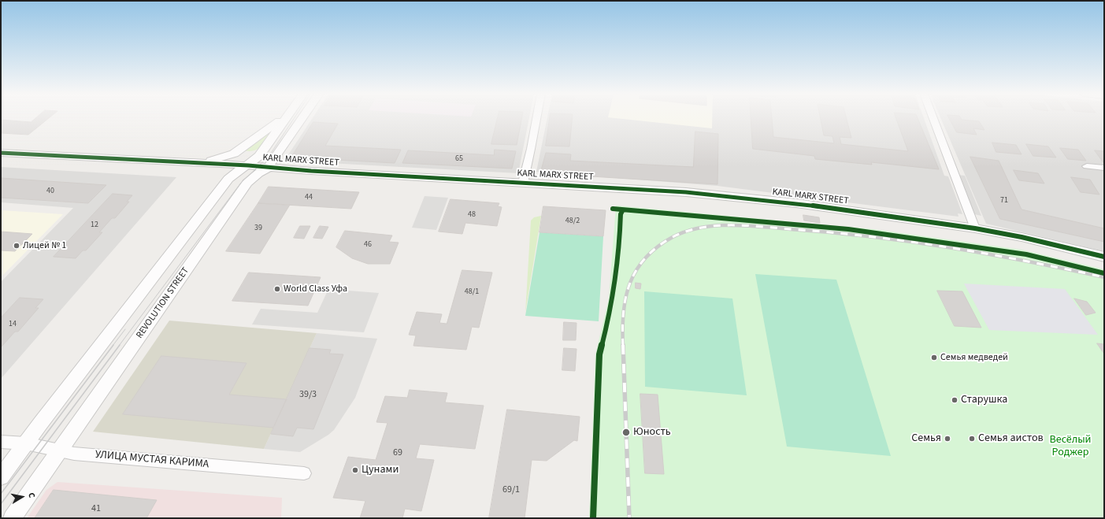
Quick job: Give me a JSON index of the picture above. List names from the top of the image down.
{
  "streets": {
    "street": ["KARL MARX STREET", "REVOLUTION STREET", "УЛИЦА МУСТАЯ КАРИМА"]
  },
  "crossings": [
    ["KARL MARX STREET", "REVOLUTION STREET"],
    ["REVOLUTION STREET", "УЛИЦА МУСТАЯ КАРИМА"]
  ],
  "parks": ["Весёлый Роджер"],
  "places": [
    "Лицей № 1",
    "World Class Уфа",
    "Семья медведей",
    "Старушка",
    "Юность",
    "Семья",
    "Семья аистов",
    "Цунами"
  ],
  "house_numbers": [
    "65",
    "40",
    "44",
    "71",
    "48",
    "48/2",
    "12",
    "39",
    "46",
    "48/1",
    "14",
    "39/3",
    "69",
    "69/1",
    "41"
  ],
  "north": "right"
}
